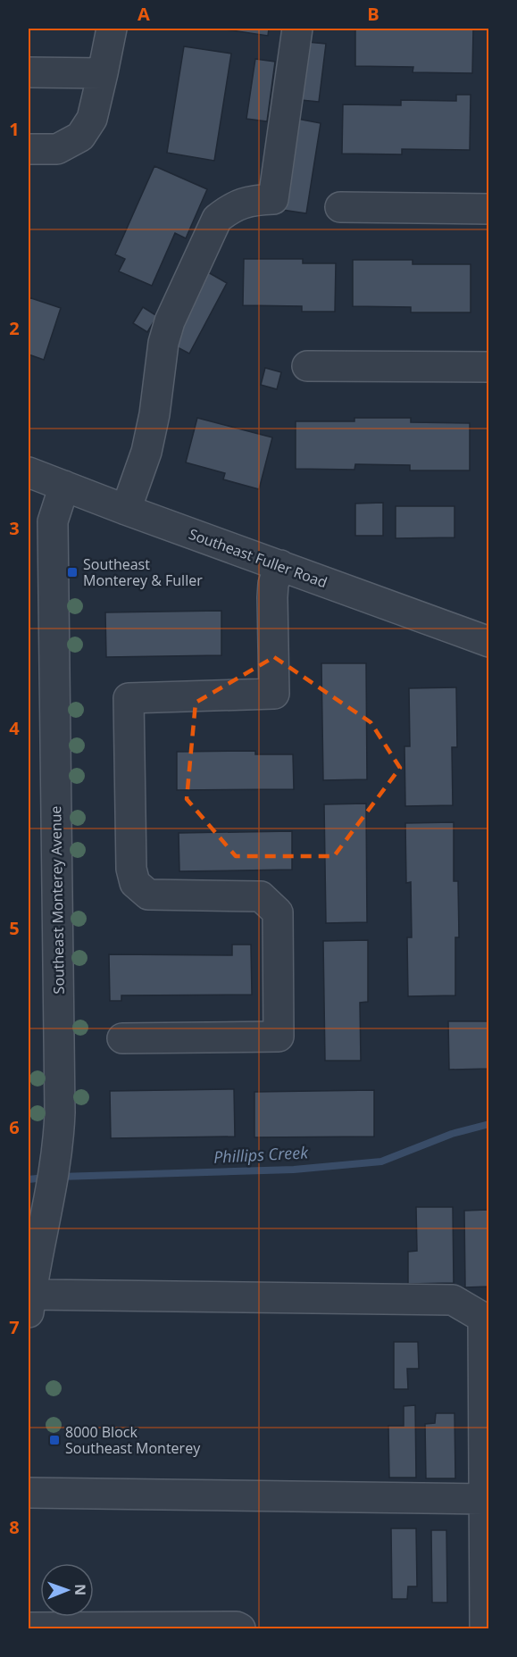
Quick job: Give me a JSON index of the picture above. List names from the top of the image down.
{
  "streets": {
    "street": ["Southeast Fuller Road", "Southeast Monterey Avenue"]
  },
  "crossings": [
    ["Southeast Fuller Road", "Southeast Monterey Avenue"]
  ],
  "water": ["Phillips Creek"],
  "places": {
    "transit": ["Southeast Monterey & Fuller", "8000 Block Southeast Monterey"]
  },
  "north": "right",
  "grid": {
    "columns": ["A", "B"],
    "rows": [
      "1",
      "2",
      "3",
      "4",
      "5",
      "6",
      "7",
      "8"
    ]
  }
}
